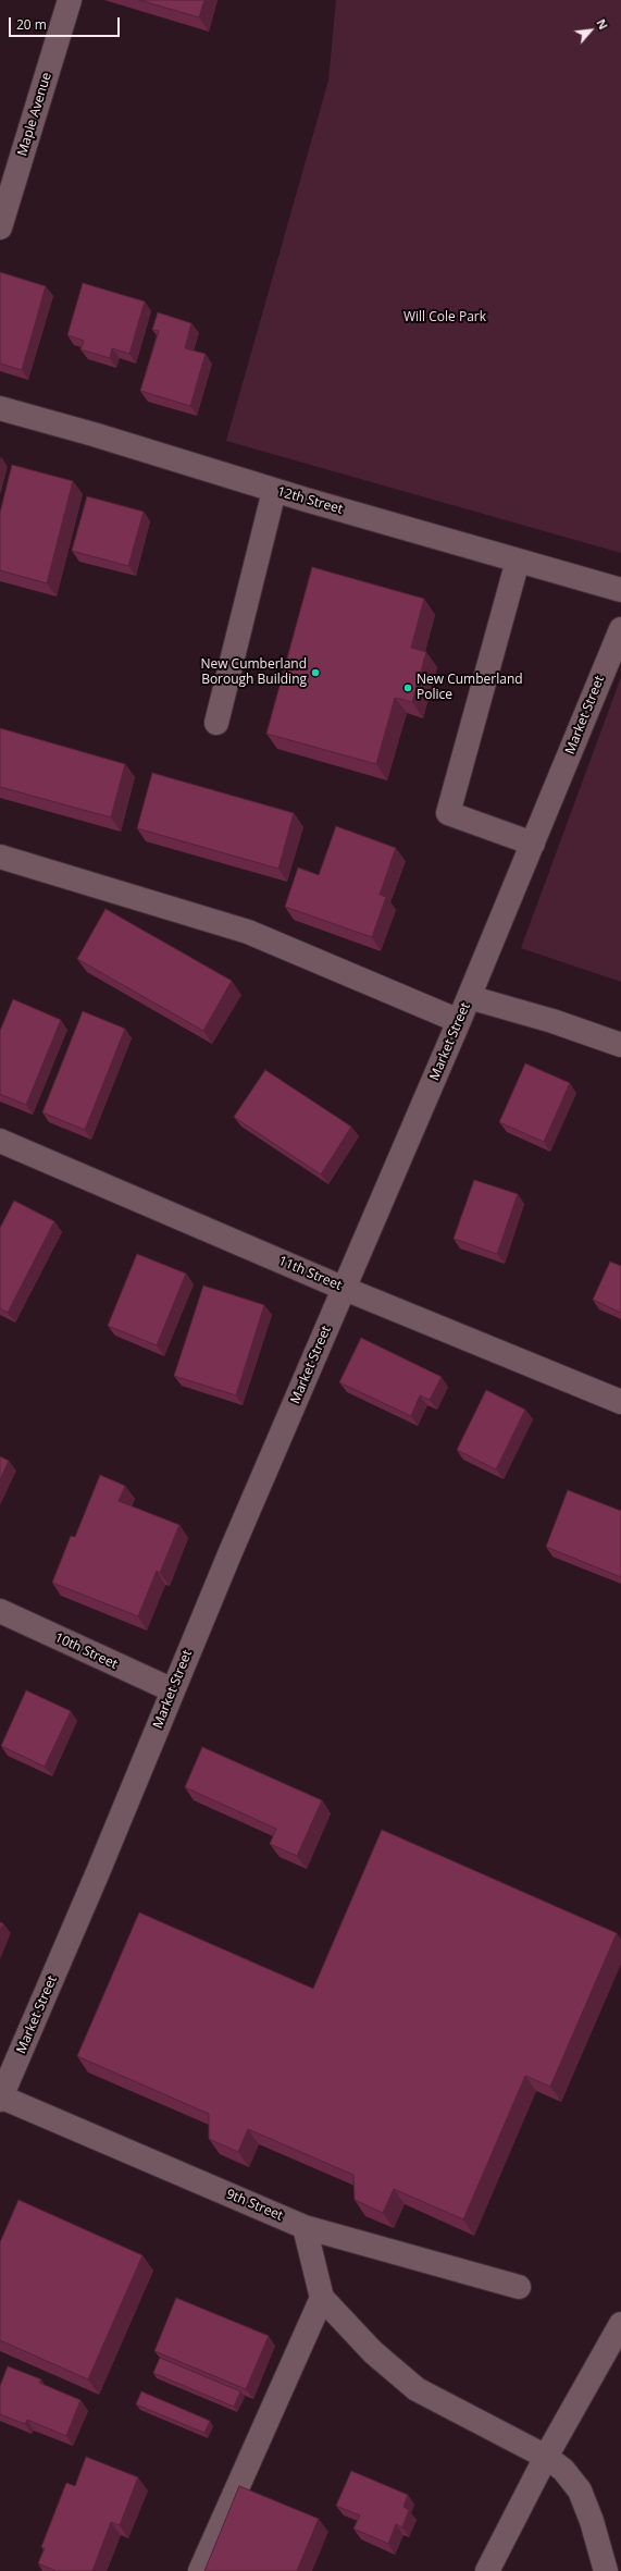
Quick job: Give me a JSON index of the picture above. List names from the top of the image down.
{
  "streets": {
    "street": [
      "Maple Avenue",
      "12th Street",
      "Market Street",
      "11th Street",
      "10th Street",
      "9th Street"
    ]
  },
  "crossings": [
    ["Market Street", "11th Street"],
    ["Market Street", "10th Street"],
    ["Market Street", "9th Street"]
  ],
  "parks": ["Will Cole Park"],
  "places": ["New Cumberland Borough Building", "New Cumberland Police"],
  "scale_bar": "20 m",
  "north": "top right"
}
